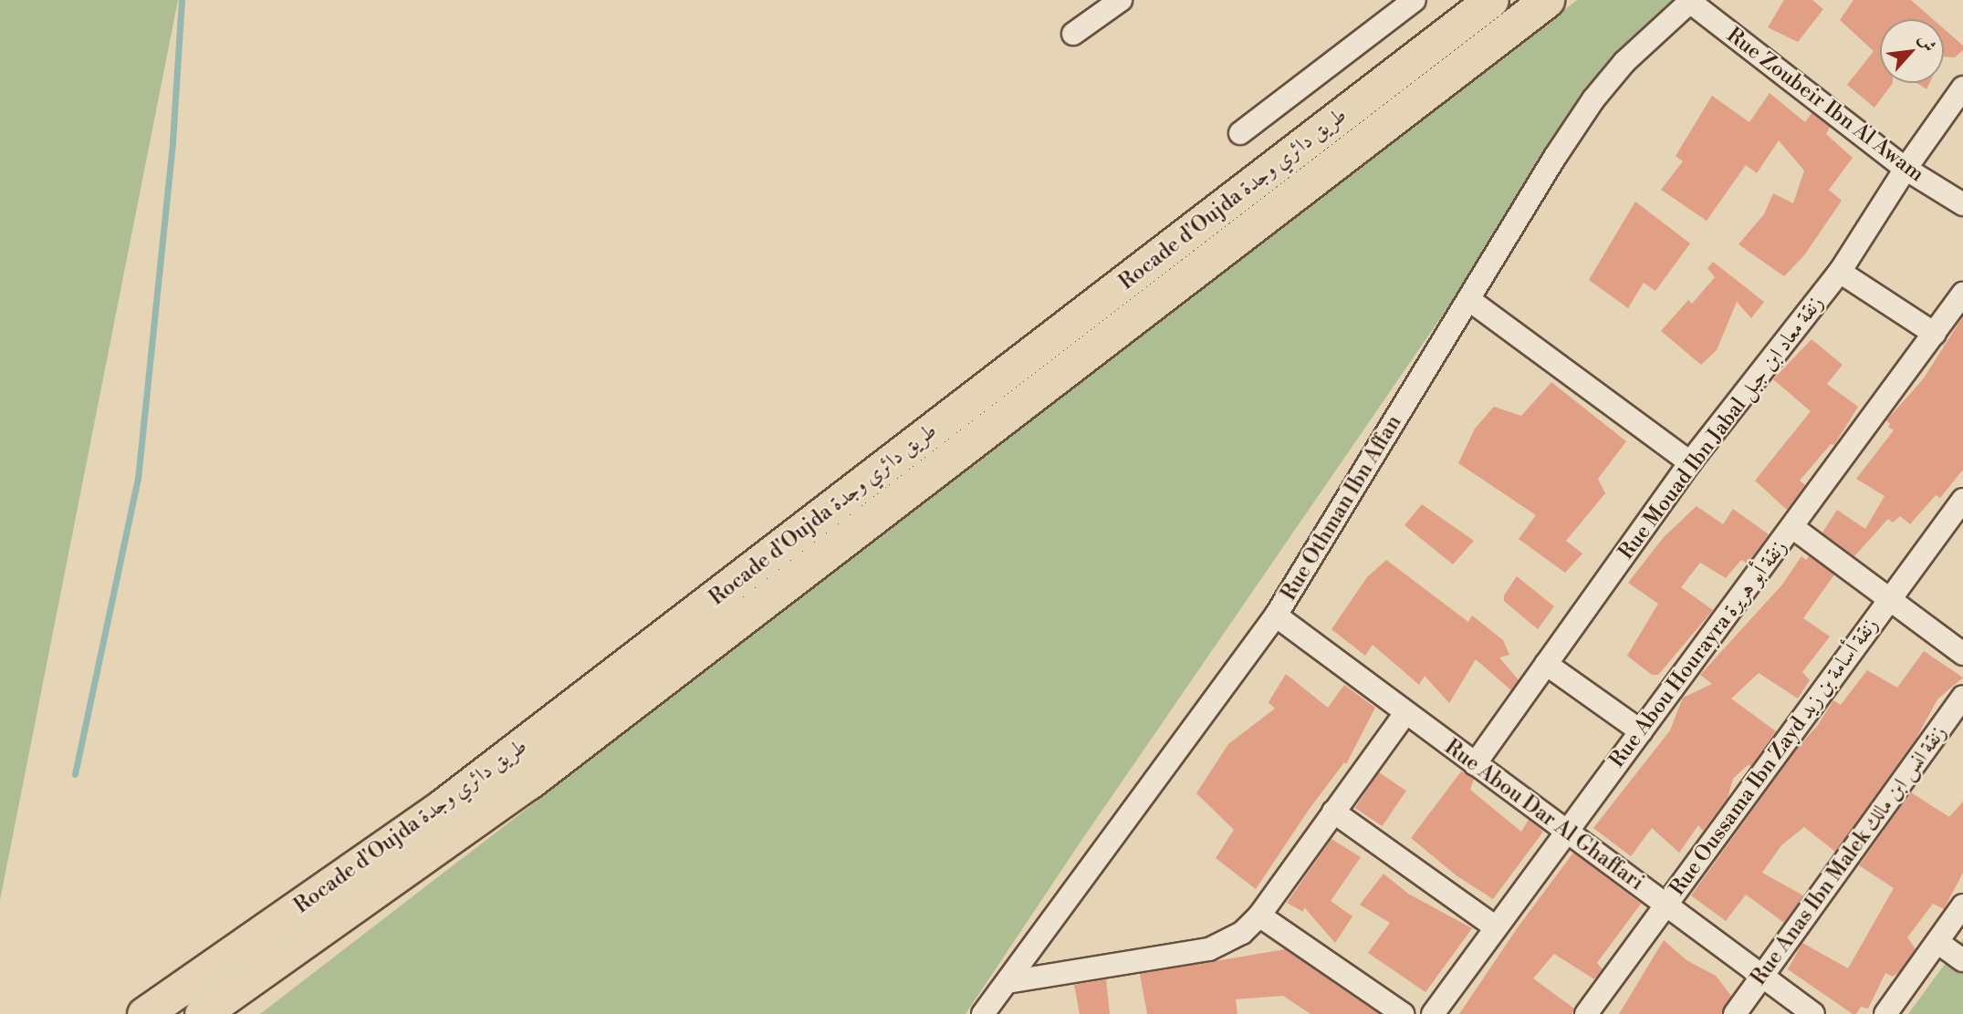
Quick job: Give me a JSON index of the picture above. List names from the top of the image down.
{
  "streets": {
    "highway": ["Rocade d'Oujda طريق دائري وجدة"],
    "street": [
      "Rue Zoubeir Ibn Al Awam",
      "Rue Mouad Ibn Jabal زنقة معاد ابن جبل",
      "Rue Othman Ibn Affan",
      "Rue Abou Hourayra زنقة أبو هريرة",
      "Rue Oussama Ibn Zayd زنقة أسامة بن زيد",
      "Rue Abou Dar Al Ghaffari",
      "Rue Anas Ibn Malek زنقة انس ابن مالك"
    ]
  },
  "crossings": [
    ["Rue Zoubeir Ibn Al Awam", "Rue Mouad Ibn Jabal زنقة معاد ابن جبل"],
    ["Rue Zoubeir Ibn Al Awam", "Rue Othman Ibn Affan"],
    ["Rue Mouad Ibn Jabal زنقة معاد ابن جبل", "Rue Abou Dar Al Ghaffari"],
    ["Rue Othman Ibn Affan", "Rue Abou Dar Al Ghaffari"],
    ["Rue Abou Hourayra زنقة أبو هريرة", "Rue Abou Dar Al Ghaffari"],
    ["Rue Oussama Ibn Zayd زنقة أسامة بن زيد", "Rue Abou Dar Al Ghaffari"],
    ["Rue Abou Dar Al Ghaffari", "Rue Anas Ibn Malek زنقة انس ابن مالك"]
  ],
  "north": "top right"
}
